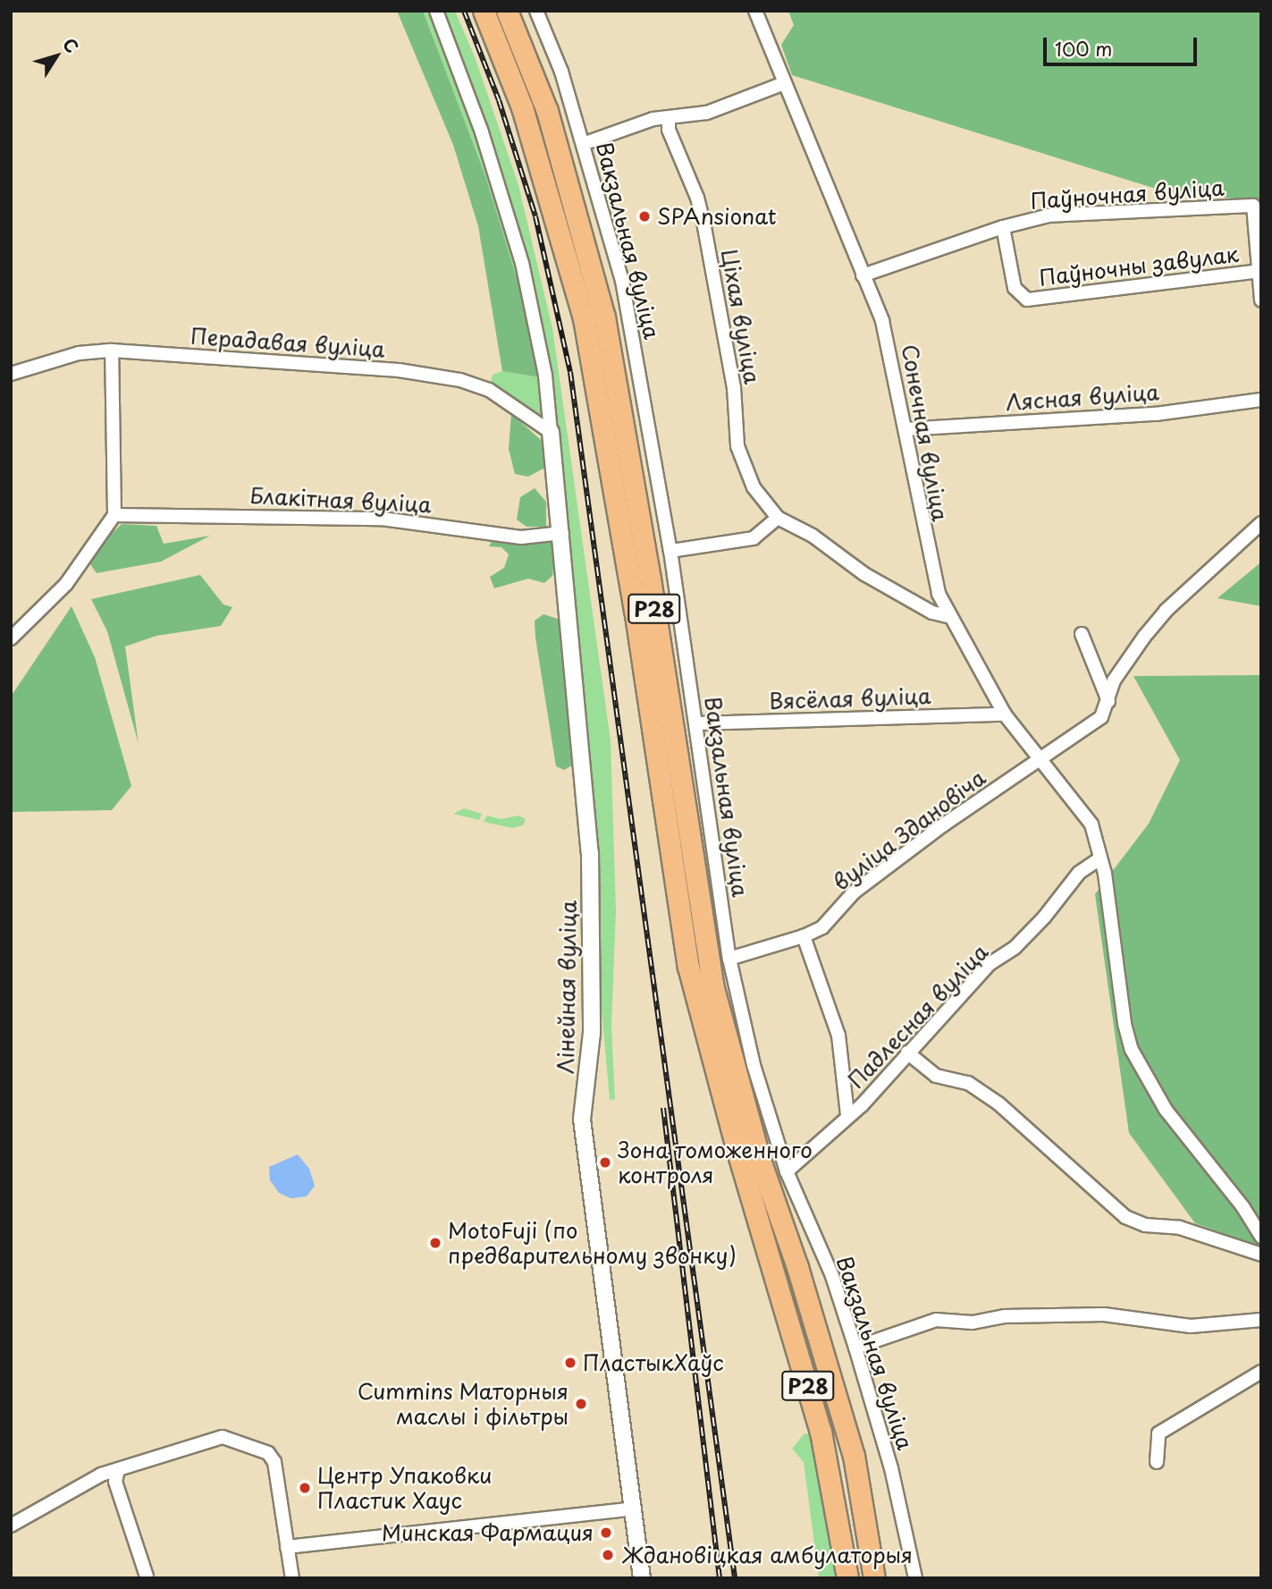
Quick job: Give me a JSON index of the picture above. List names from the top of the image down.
{
  "streets": {
    "highway": ["Р28"],
    "street": [
      "Паўночная вуліца",
      "Вакзальная вуліца",
      "Паўночны завулак",
      "Ціхая вуліца",
      "Перадавая вуліца",
      "Лясная вуліца",
      "Сонечная вуліца",
      "Блакітная вуліца",
      "Вясёлая вуліца",
      "вуліца Здановіча",
      "Лінейная вуліца",
      "Падлесная вуліца"
    ]
  },
  "crossings": [
    ["Паўночная вуліца", "Паўночны завулак"],
    ["Паўночная вуліца", "Сонечная вуліца"],
    ["Вакзальная вуліца", "Вясёлая вуліца"],
    ["Вакзальная вуліца", "вуліца Здановіча"],
    ["Вакзальная вуліца", "Падлесная вуліца"],
    ["Ціхая вуліца", "Сонечная вуліца"],
    ["Перадавая вуліца", "Лінейная вуліца"],
    ["Лясная вуліца", "Сонечная вуліца"],
    ["Сонечная вуліца", "Вясёлая вуліца"],
    ["Сонечная вуліца", "вуліца Здановіча"],
    ["Сонечная вуліца", "Падлесная вуліца"],
    ["Блакітная вуліца", "Лінейная вуліца"]
  ],
  "places": [
    "SPAnsionat",
    "Зона томоженного контроля",
    "MotoFuji (по предварительному звонку)",
    "ПластыкХаўс",
    "Cummins Маторныя маслы і фільтры",
    "Центр Упаковки Пластик Хаус",
    "Минская Фармация",
    "Ждановіцкая амбулаторыя"
  ],
  "scale_bar": "100 m",
  "north": "top right"
}
